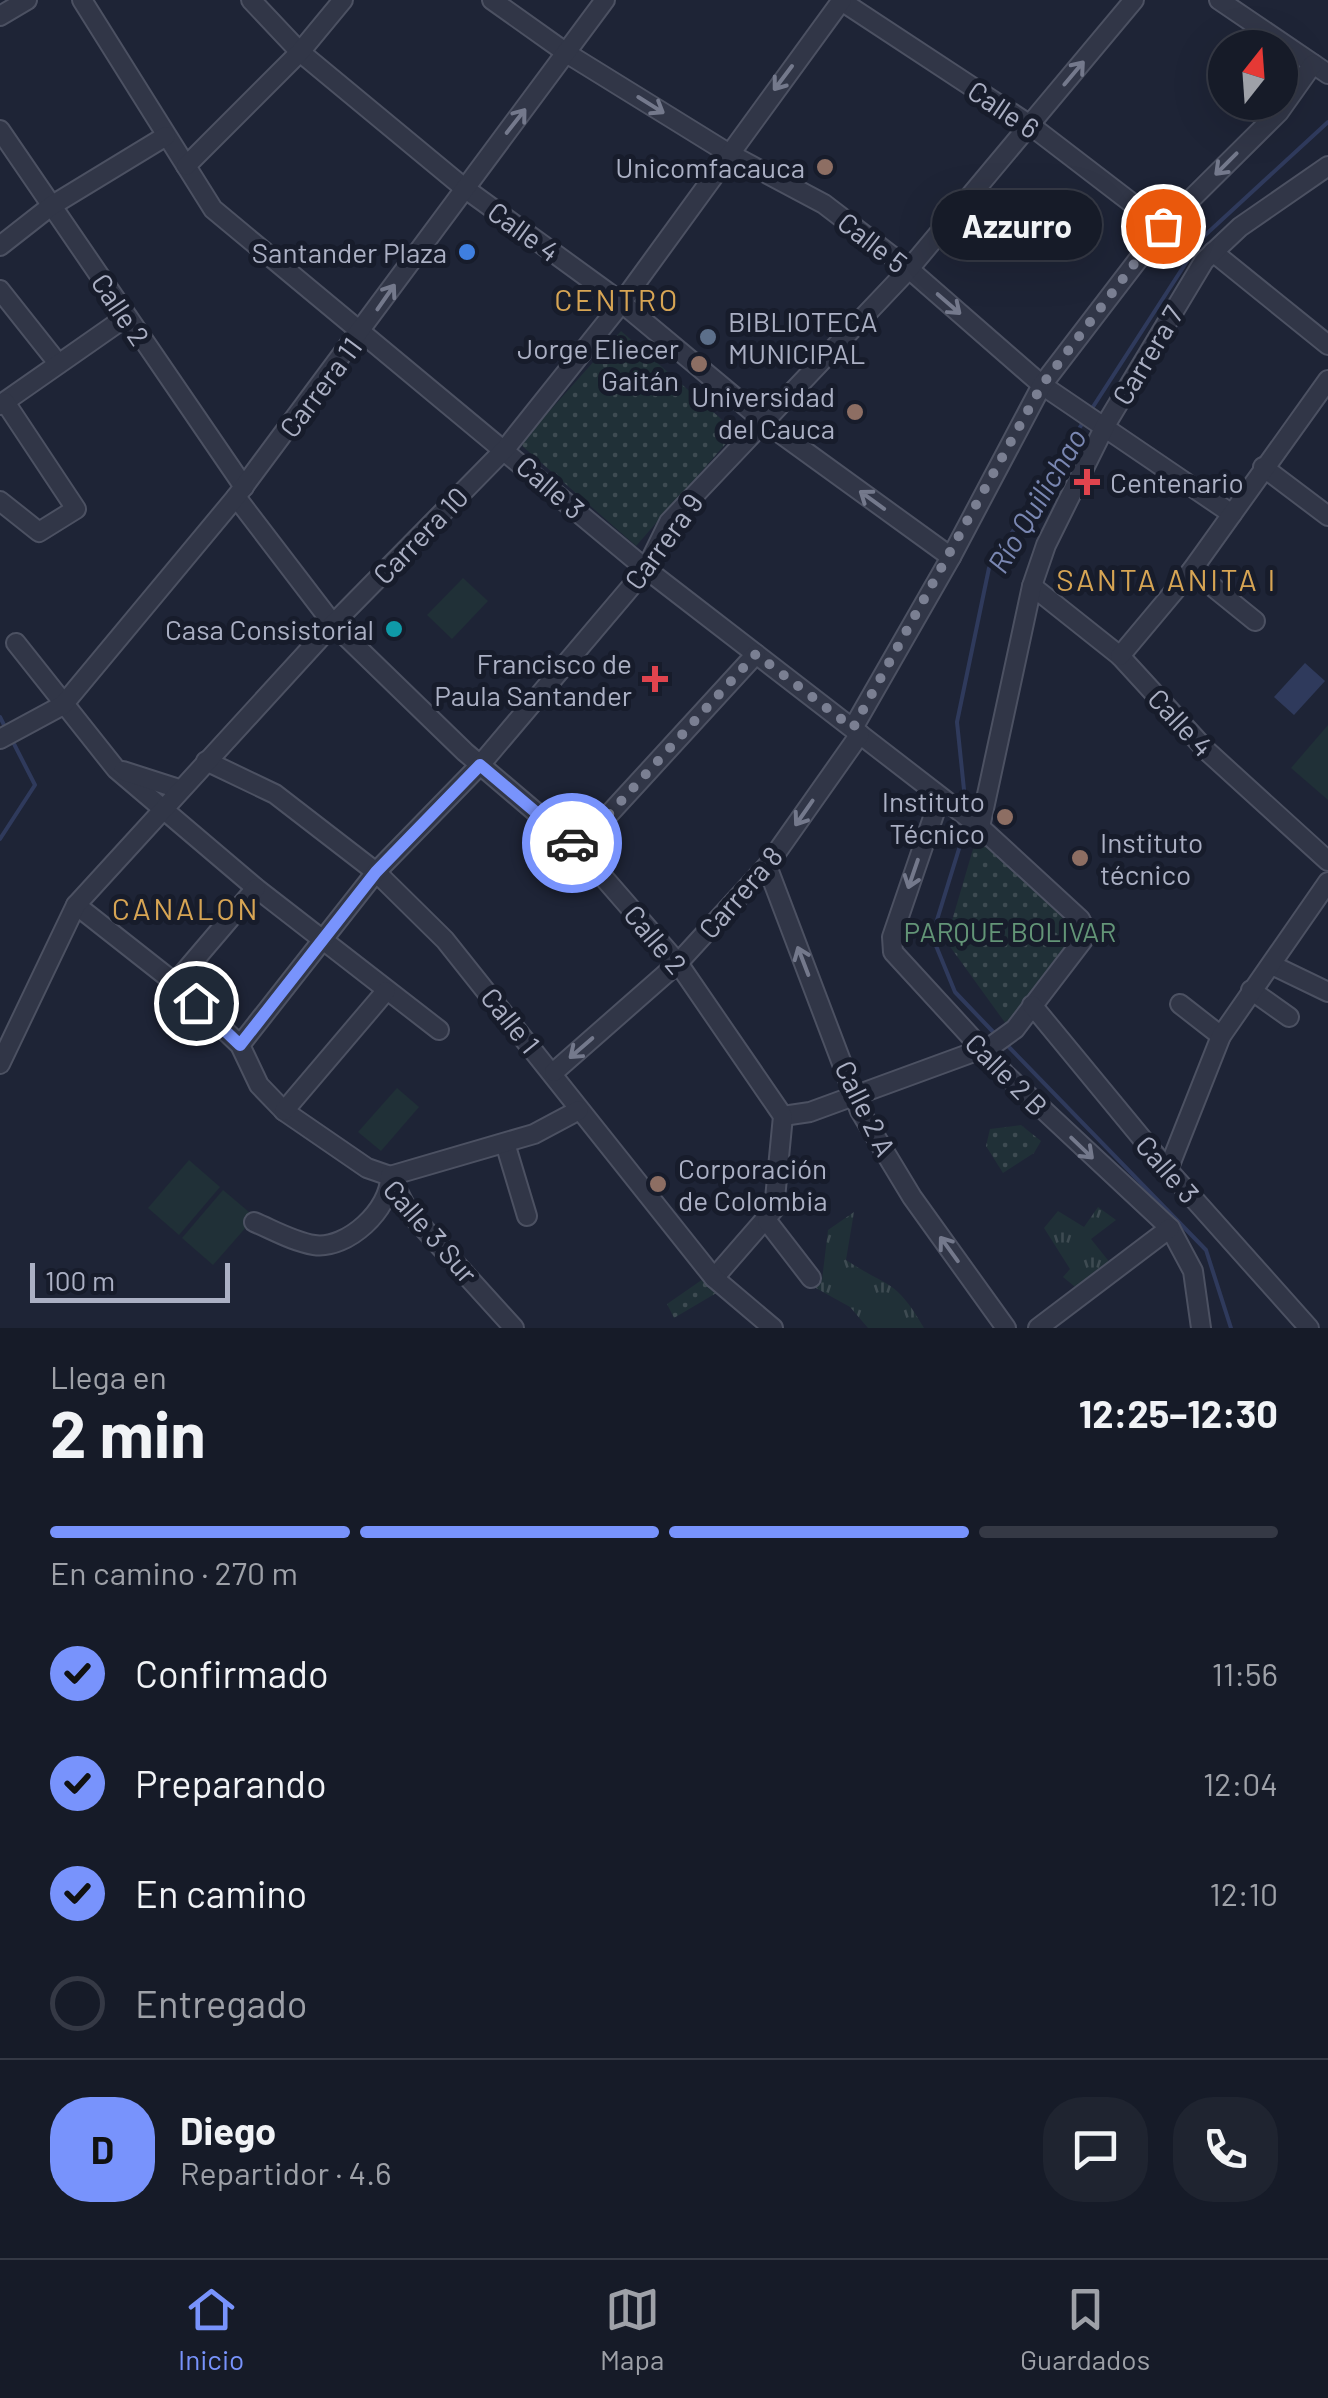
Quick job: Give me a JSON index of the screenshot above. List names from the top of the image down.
{
  "streets": {
    "street": [
      "Calle 6",
      "Calle 4",
      "Calle 5",
      "Calle 2",
      "Carrera 7",
      "Carrera 11",
      "Calle 3",
      "Carrera 10",
      "Carrera 9",
      "Carrera 8",
      "Calle 1",
      "Calle 2 B",
      "Calle 2 A",
      "Calle 3 Sur"
    ]
  },
  "crossings": [
    ["Calle 6", "Carrera 10"],
    ["Calle 6", "Carrera 9"],
    ["Calle 6", "Carrera 8"],
    ["Calle 4", "Carrera 7"],
    ["Calle 4", "Carrera 11"],
    ["Calle 4", "Carrera 10"],
    ["Calle 4", "Carrera 9"],
    ["Calle 4", "Carrera 8"],
    ["Calle 5", "Carrera 7"],
    ["Calle 5", "Carrera 11"],
    ["Calle 5", "Carrera 10"],
    ["Calle 5", "Carrera 9"],
    ["Calle 5", "Carrera 8"],
    ["Calle 2", "Carrera 11"],
    ["Calle 2", "Carrera 10"],
    ["Calle 2", "Carrera 9"],
    ["Calle 2", "Carrera 8"],
    ["Carrera 7", "Calle 3"],
    ["Carrera 11", "Calle 3"],
    ["Calle 3", "Carrera 10"],
    ["Calle 3", "Carrera 9"],
    ["Calle 3", "Carrera 8"],
    ["Calle 3", "Calle 2 B"],
    ["Carrera 10", "Calle 1"],
    ["Carrera 10", "Calle 3 Sur"],
    ["Carrera 9", "Calle 1"],
    ["Carrera 9", "Calle 3 Sur"],
    ["Carrera 8", "Calle 1"],
    ["Carrera 8", "Calle 2 A"]
  ],
  "one_way": [
    "Calle 5",
    "Carrera 11",
    "Carrera 8",
    "Calle 2 B",
    "Calle 2 A"
  ],
  "districts": ["CENTRO", "SANTA ANITA I", "CANALON"],
  "water": ["Río Quilichao"],
  "parks": ["PARQUE BOLIVAR"],
  "places": {
    "other": [
      "Unicomfacauca",
      "Azzurro",
      "Santander Plaza",
      "BIBLIOTECA MUNICIPAL",
      "Jorge Eliecer Gaitán",
      "Universidad del Cauca",
      "Casa Consistorial",
      "Instituto Técnico",
      "Instituto técnico",
      "Corporación de Colombia"
    ],
    "health": ["Centenario", "Francisco de Paula Santander"]
  },
  "scale_bar": "100 m",
  "north": "top",
  "page": {
    "bubble": "Azzurro",
    "scale": "100 m",
    "heading": ["2 min", "Llega en", "12:25–12:30"],
    "panel": ["Diego", "Repartidor · 4.6"],
    "bar": "En camino · 270 m",
    "list": [
      ["Confirmado", "11:56"],
      ["Preparando", "12:04"],
      ["En camino", "12:10"],
      "Entregado"
    ],
    "round": "D",
    "tabs": ["Inicio", "Mapa", "Guardados"]
  }
}
